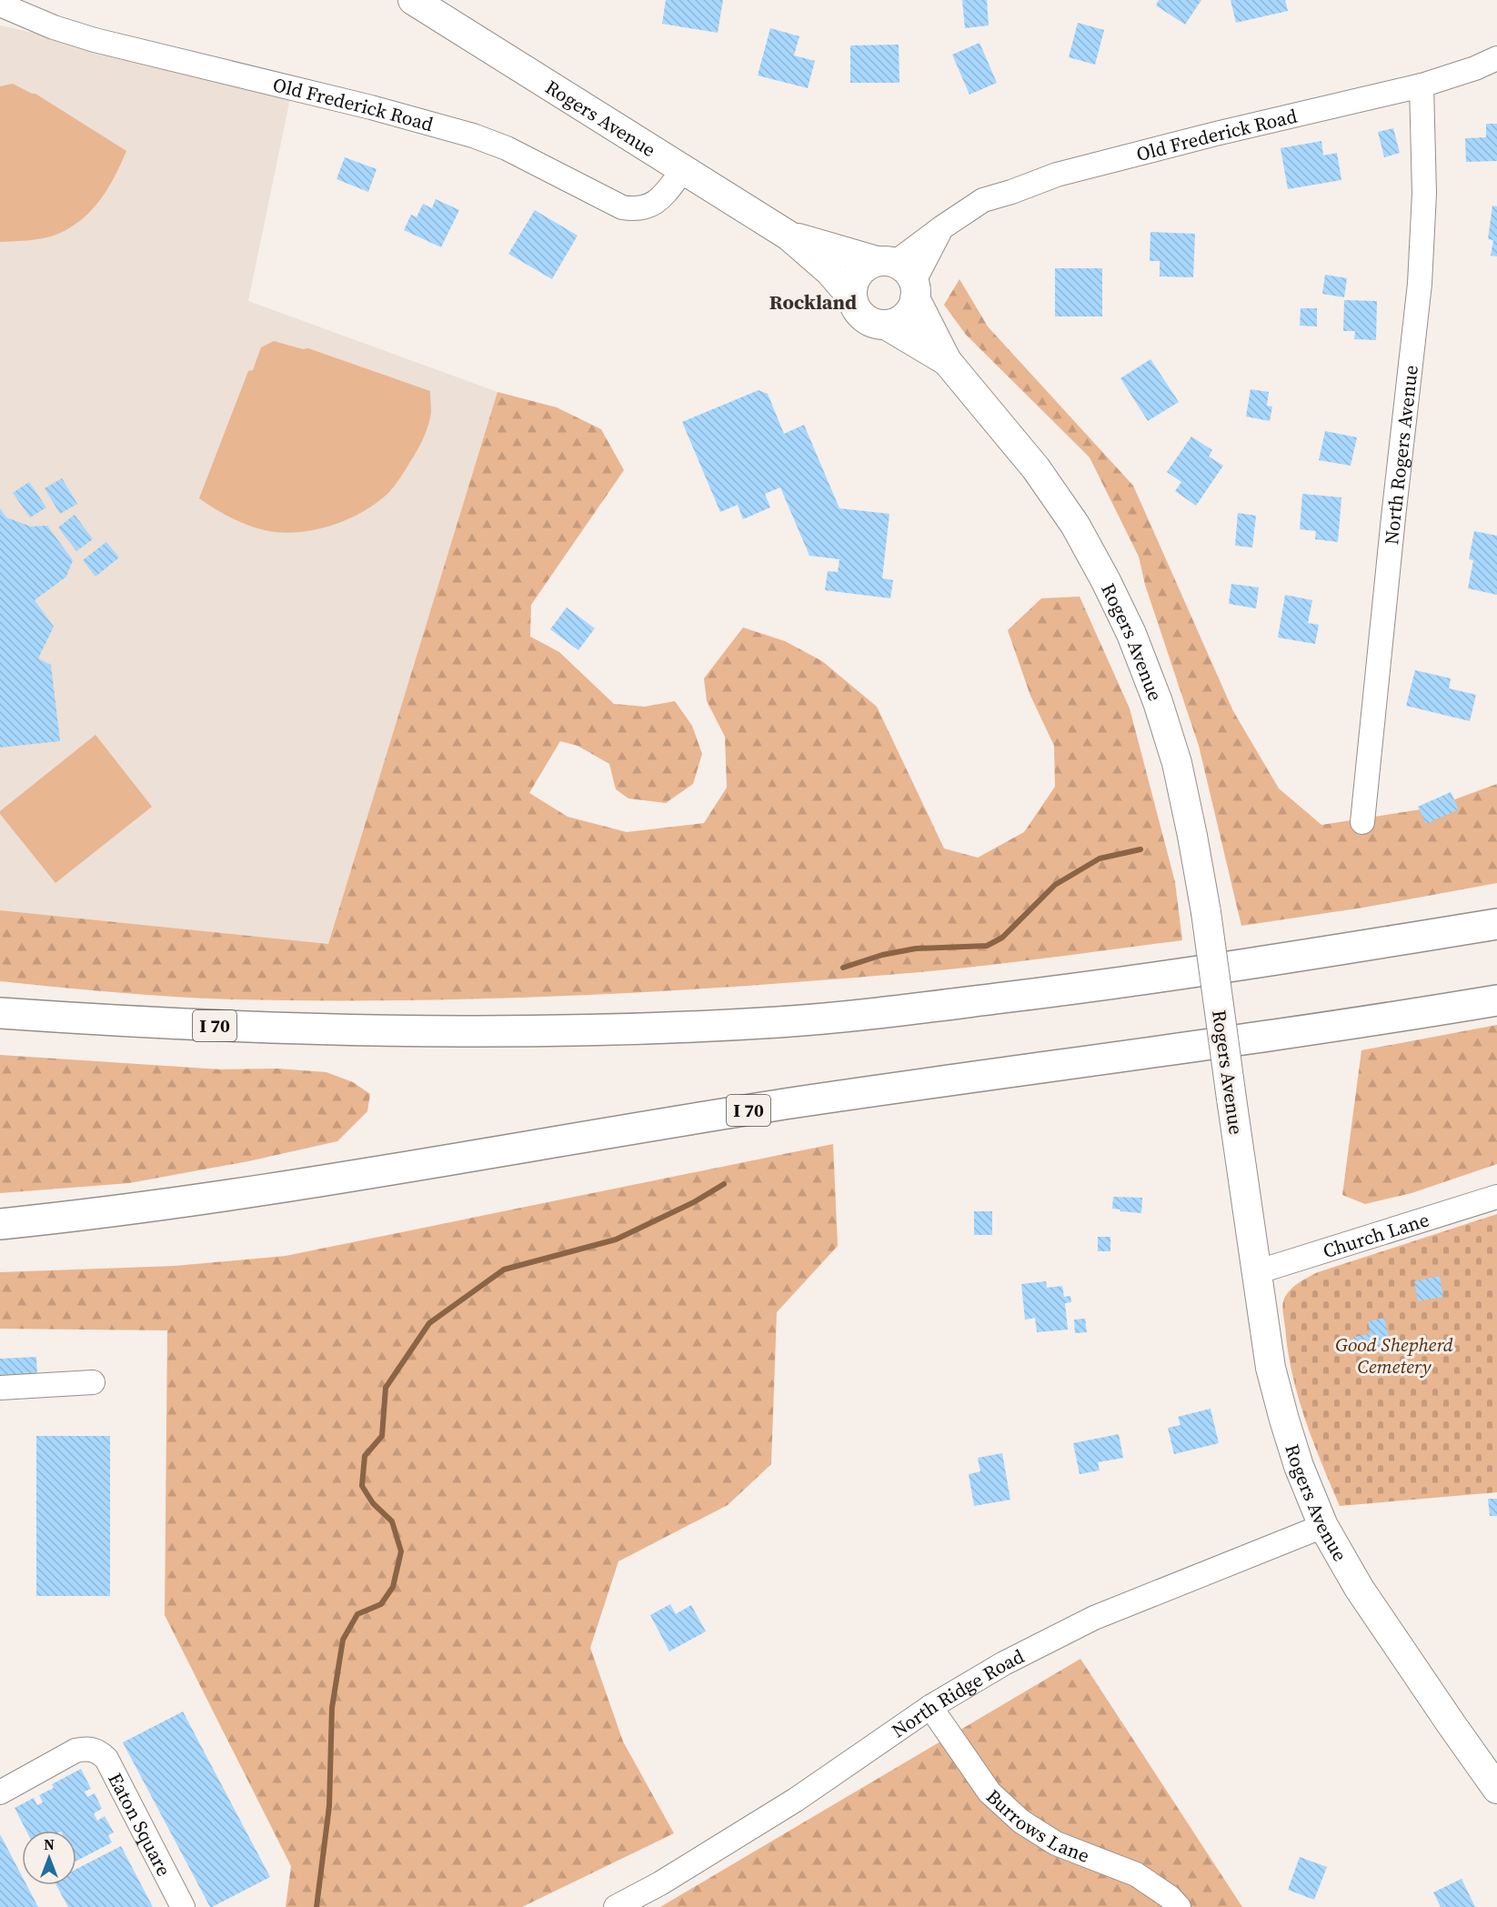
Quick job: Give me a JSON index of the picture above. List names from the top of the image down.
{
  "streets": {
    "highway": ["I 70"],
    "main road": ["Rogers Avenue"],
    "street": [
      "Old Frederick Road",
      "North Rogers Avenue",
      "Church Lane",
      "North Ridge Road",
      "Burrows Lane",
      "Eaton Square"
    ]
  },
  "crossings": [
    ["Old Frederick Road", "Rogers Avenue"],
    ["Old Frederick Road", "North Rogers Avenue"],
    ["Rogers Avenue", "Church Lane"],
    ["Rogers Avenue", "North Ridge Road"],
    ["North Ridge Road", "Burrows Lane"]
  ],
  "districts": ["Rockland"],
  "parks": ["Good Shepherd Cemetery"],
  "north": "top"
}
